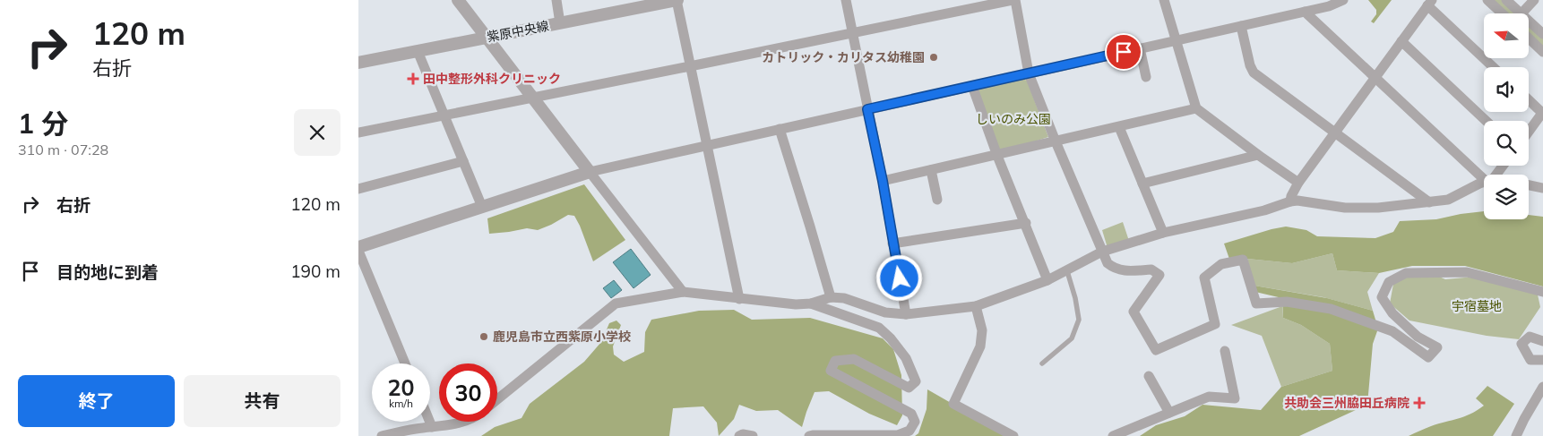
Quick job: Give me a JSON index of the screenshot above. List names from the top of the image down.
{
  "streets": {
    "street": ["紫原中央線"]
  },
  "parks": ["しいのみ公園", "宇宿墓地"],
  "places": {
    "other": ["カトリック・カリタス幼稚園", "鹿児島市立西紫原小学校"],
    "health": ["田中整形外科クリニック", "共助会三州脇田丘病院"]
  },
  "north": "left",
  "page": {
    "turn": ["120 m", "右折"],
    "heading": ["1 分", "310 m · 07:28"],
    "list": [
      {
        "name": "右折",
        "value": "120 m"
      },
      {
        "name": "目的地に到着",
        "value": "190 m"
      }
    ],
    "speed": "20 km/h",
    "limit": "30",
    "buttons": ["終了", "共有"]
  }
}
